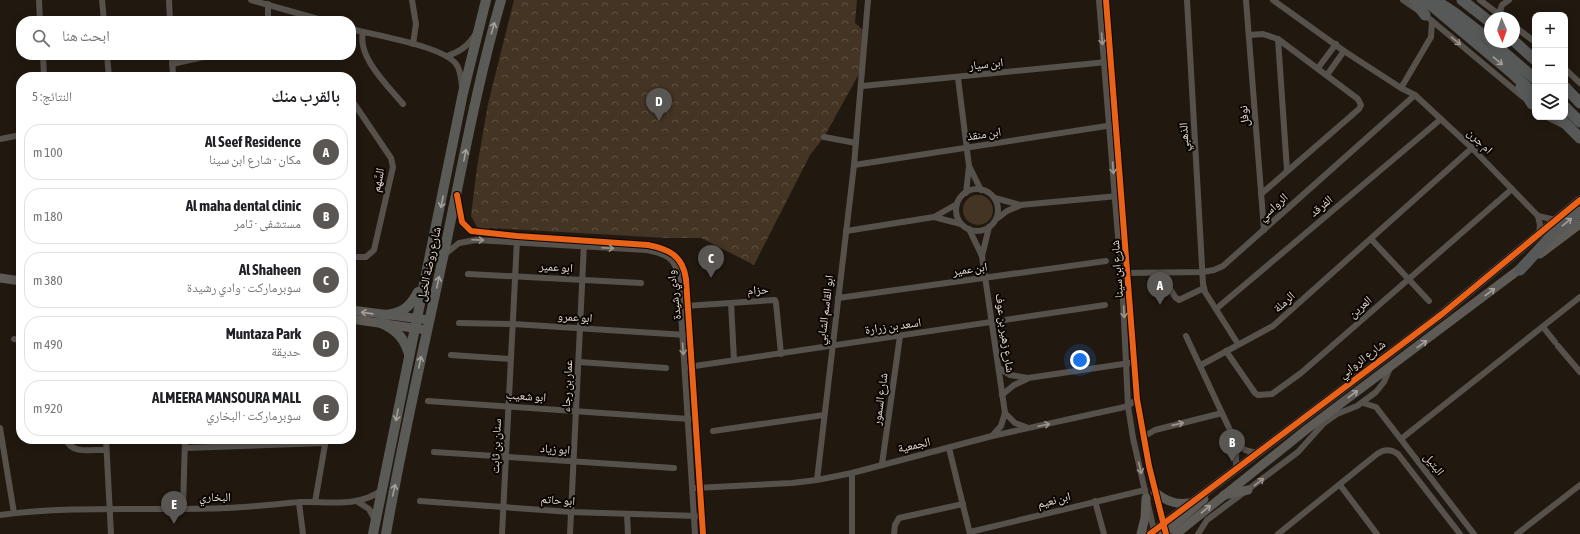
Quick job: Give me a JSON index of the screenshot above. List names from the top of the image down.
{
  "streets": {
    "main road": ["شارع روضة الخيل"],
    "street": [
      "ابن سيار",
      "نوفل",
      "ابن منقذ",
      "الذهبي",
      "ام جرن",
      "السَّهم",
      "الفرقد",
      "الرواسي",
      "ابو عمير",
      "ابن عمير",
      "شارع ابن سينا",
      "حزام",
      "وادي رشيدة",
      "الرملة",
      "العرين",
      "ابو القاسم الشابي",
      "ابو عمرو",
      "اسعد بن زرارة",
      "شارع زهير بن عوف",
      "شارع الروابي",
      "عمار بن رجاء",
      "ابو شعيب",
      "شارع السمور",
      "الجمعية",
      "سنان بن ثابت",
      "ابو زياد",
      "البتيل",
      "البخاري",
      "ابو حاتم",
      "ابن نعيم"
    ]
  },
  "crossings": [
    ["ابن سيار", "شارع ابن سينا"],
    ["ابن سيار", "ابو القاسم الشابي"],
    ["نوفل", "الرواسي"],
    ["ابن منقذ", "شارع ابن سينا"],
    ["ابن منقذ", "ابو القاسم الشابي"],
    ["الذهبي", "الرواسي"],
    ["ام جرن", "الفرقد"],
    ["ام جرن", "الرواسي"],
    ["ام جرن", "الرملة"],
    ["ام جرن", "العرين"],
    ["الرواسي", "شارع ابن سينا"],
    ["شارع روضة الخيل", "وادي رشيدة"],
    ["شارع روضة الخيل", "البخاري"],
    ["ابو عمير", "عمار بن رجاء"],
    ["ابو عمير", "سنان بن ثابت"],
    ["ابن عمير", "ابو القاسم الشابي"],
    ["ابن عمير", "شارع زهير بن عوف"],
    ["شارع ابن سينا", "شارع الروابي"],
    ["شارع ابن سينا", "الجمعية"],
    ["شارع ابن سينا", "ابن نعيم"],
    ["حزام", "وادي رشيدة"],
    ["حزام", "اسعد بن زرارة"],
    ["وادي رشيدة", "ابو عمرو"],
    ["وادي رشيدة", "اسعد بن زرارة"],
    ["وادي رشيدة", "عمار بن رجاء"],
    ["وادي رشيدة", "ابو شعيب"],
    ["وادي رشيدة", "الجمعية"],
    ["وادي رشيدة", "سنان بن ثابت"],
    ["وادي رشيدة", "ابو حاتم"],
    ["الرملة", "العرين"],
    ["ابو القاسم الشابي", "اسعد بن زرارة"],
    ["ابو القاسم الشابي", "الجمعية"],
    ["ابو عمرو", "عمار بن رجاء"],
    ["ابو عمرو", "سنان بن ثابت"],
    ["اسعد بن زرارة", "شارع زهير بن عوف"],
    ["اسعد بن زرارة", "شارع السمور"],
    ["عمار بن رجاء", "ابو شعيب"],
    ["عمار بن رجاء", "ابو زياد"],
    ["عمار بن رجاء", "ابو حاتم"],
    ["ابو شعيب", "سنان بن ثابت"],
    ["شارع السمور", "الجمعية"],
    ["سنان بن ثابت", "ابو زياد"],
    ["سنان بن ثابت", "ابو حاتم"]
  ],
  "north": "bottom",
  "page": {
    "map_buttons": ["+", "−"],
    "search": "ابحث هنا",
    "heading": ["بالقرب منك", "النتائج: 5"],
    "pins": [
      "D",
      "C",
      "A",
      "B",
      "E"
    ],
    "list": [
      {
        "mark": "A",
        "name": "Al Seef Residence",
        "note": "مكان · شارع ابن سينا",
        "value": "100 m"
      },
      {
        "mark": "B",
        "name": "Al maha dental clinic",
        "note": "مستشفى · ثامر",
        "value": "180 m"
      },
      {
        "mark": "C",
        "name": "Al Shaheen",
        "note": "سوبرماركت · وادي رشيدة",
        "value": "380 m"
      },
      {
        "mark": "D",
        "name": "Muntaza Park",
        "note": "حديقة",
        "value": "490 m"
      },
      {
        "mark": "E",
        "name": "ALMEERA MANSOURA MALL",
        "note": "سوبرماركت · البخاري",
        "value": "920 m"
      }
    ]
  }
}
